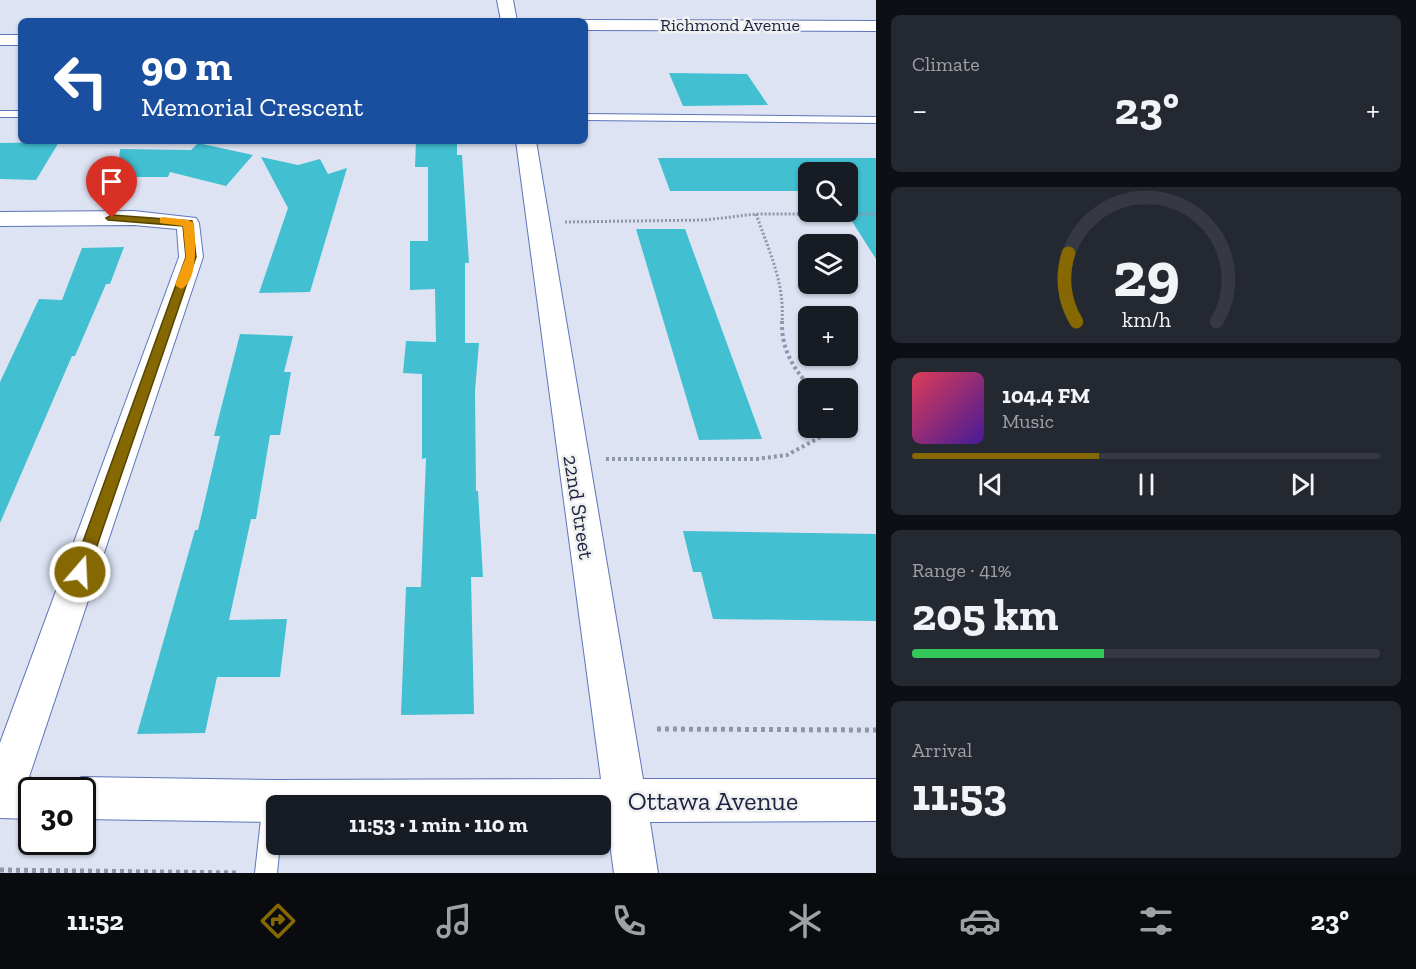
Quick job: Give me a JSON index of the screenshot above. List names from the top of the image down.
{
  "streets": {
    "main road": ["Richmond Avenue"],
    "street": ["22nd Street", "Ottawa Avenue"]
  },
  "crossings": [
    ["22nd Street", "Ottawa Avenue"]
  ],
  "page": {
    "tile": [
      "Climate",
      ["Range · 41%", "205 km"],
      ["Arrival", "11:53"]
    ],
    "turn": ["90 m", "Memorial Crescent"],
    "heat": ["−", "23°", "+"],
    "map_buttons": ["+", "−"],
    "song": ["104.4 FM", "Music"],
    "limit": "30",
    "trip": "11:53 · 1 min · 110 m",
    "tabs": ["11:52", "23°"],
    "gauge": ["29", "km/h"]
  }
}
